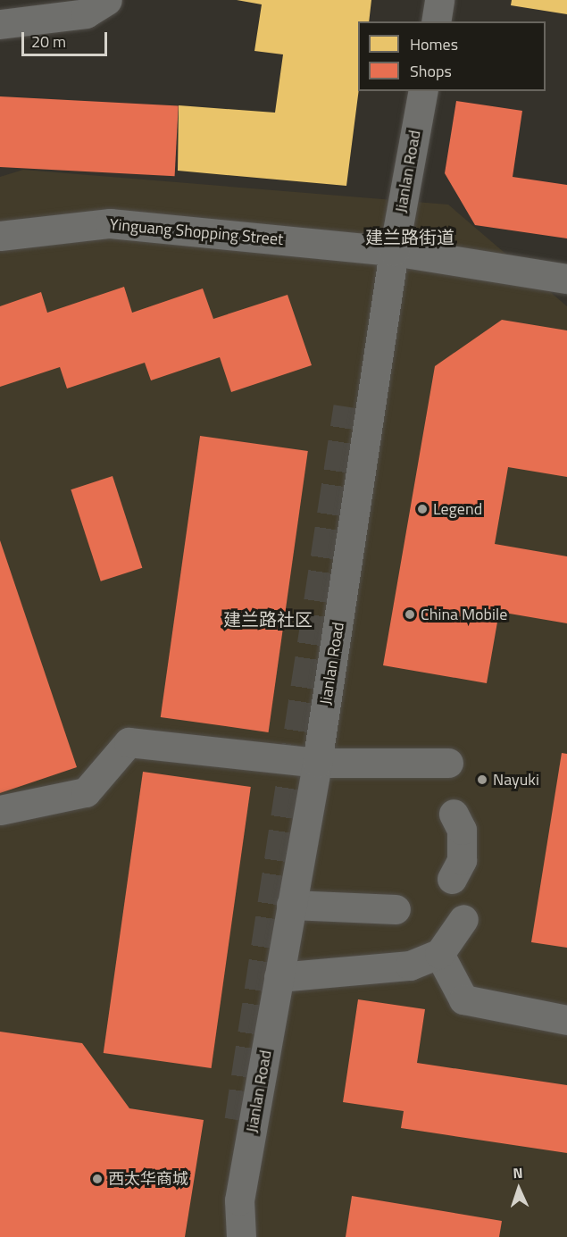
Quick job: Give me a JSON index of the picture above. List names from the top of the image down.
{
  "streets": {
    "street": ["Jianlan Road", "Yinguang Shopping Street"]
  },
  "crossings": [
    ["Jianlan Road", "Yinguang Shopping Street"]
  ],
  "districts": ["建兰路街道", "建兰路社区"],
  "places": [
    "Legend",
    "China Mobile",
    "Nayuki",
    "西太华商城"
  ],
  "legend": ["Homes", "Shops"],
  "scale_bar": "20 m",
  "north": "top"
}
